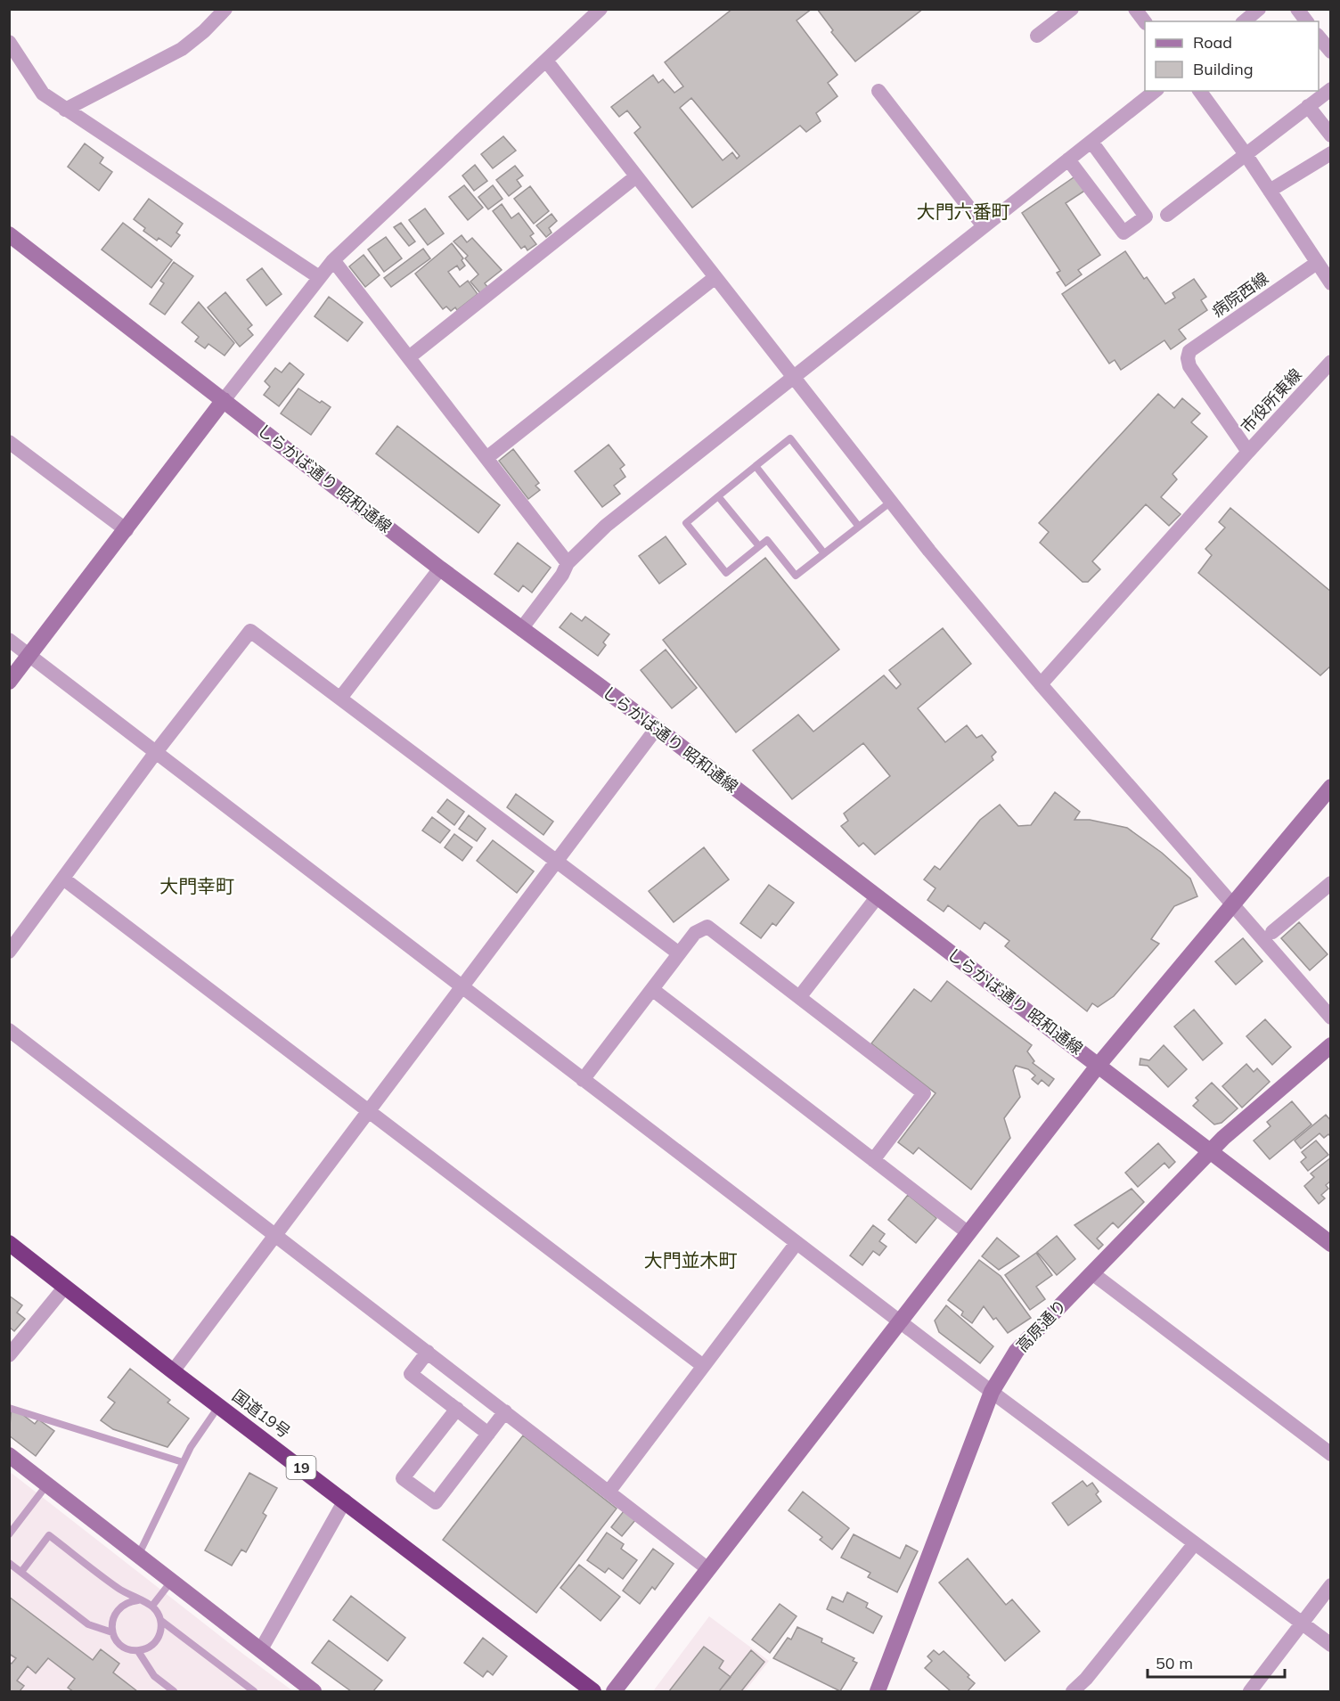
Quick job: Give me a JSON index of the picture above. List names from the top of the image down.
{
  "streets": {
    "highway": ["国道19号", "19"],
    "street": [
      "病院西線",
      "市役所東線",
      "しらかば通り 昭和通線",
      "高原通り"
    ]
  },
  "crossings": [
    ["病院西線", "市役所東線"],
    ["しらかば通り 昭和通線", "高原通り"]
  ],
  "districts": ["大門六番町", "大門幸町", "大門並木町"],
  "legend": ["Road", "Building"],
  "scale_bar": "50 m"
}
